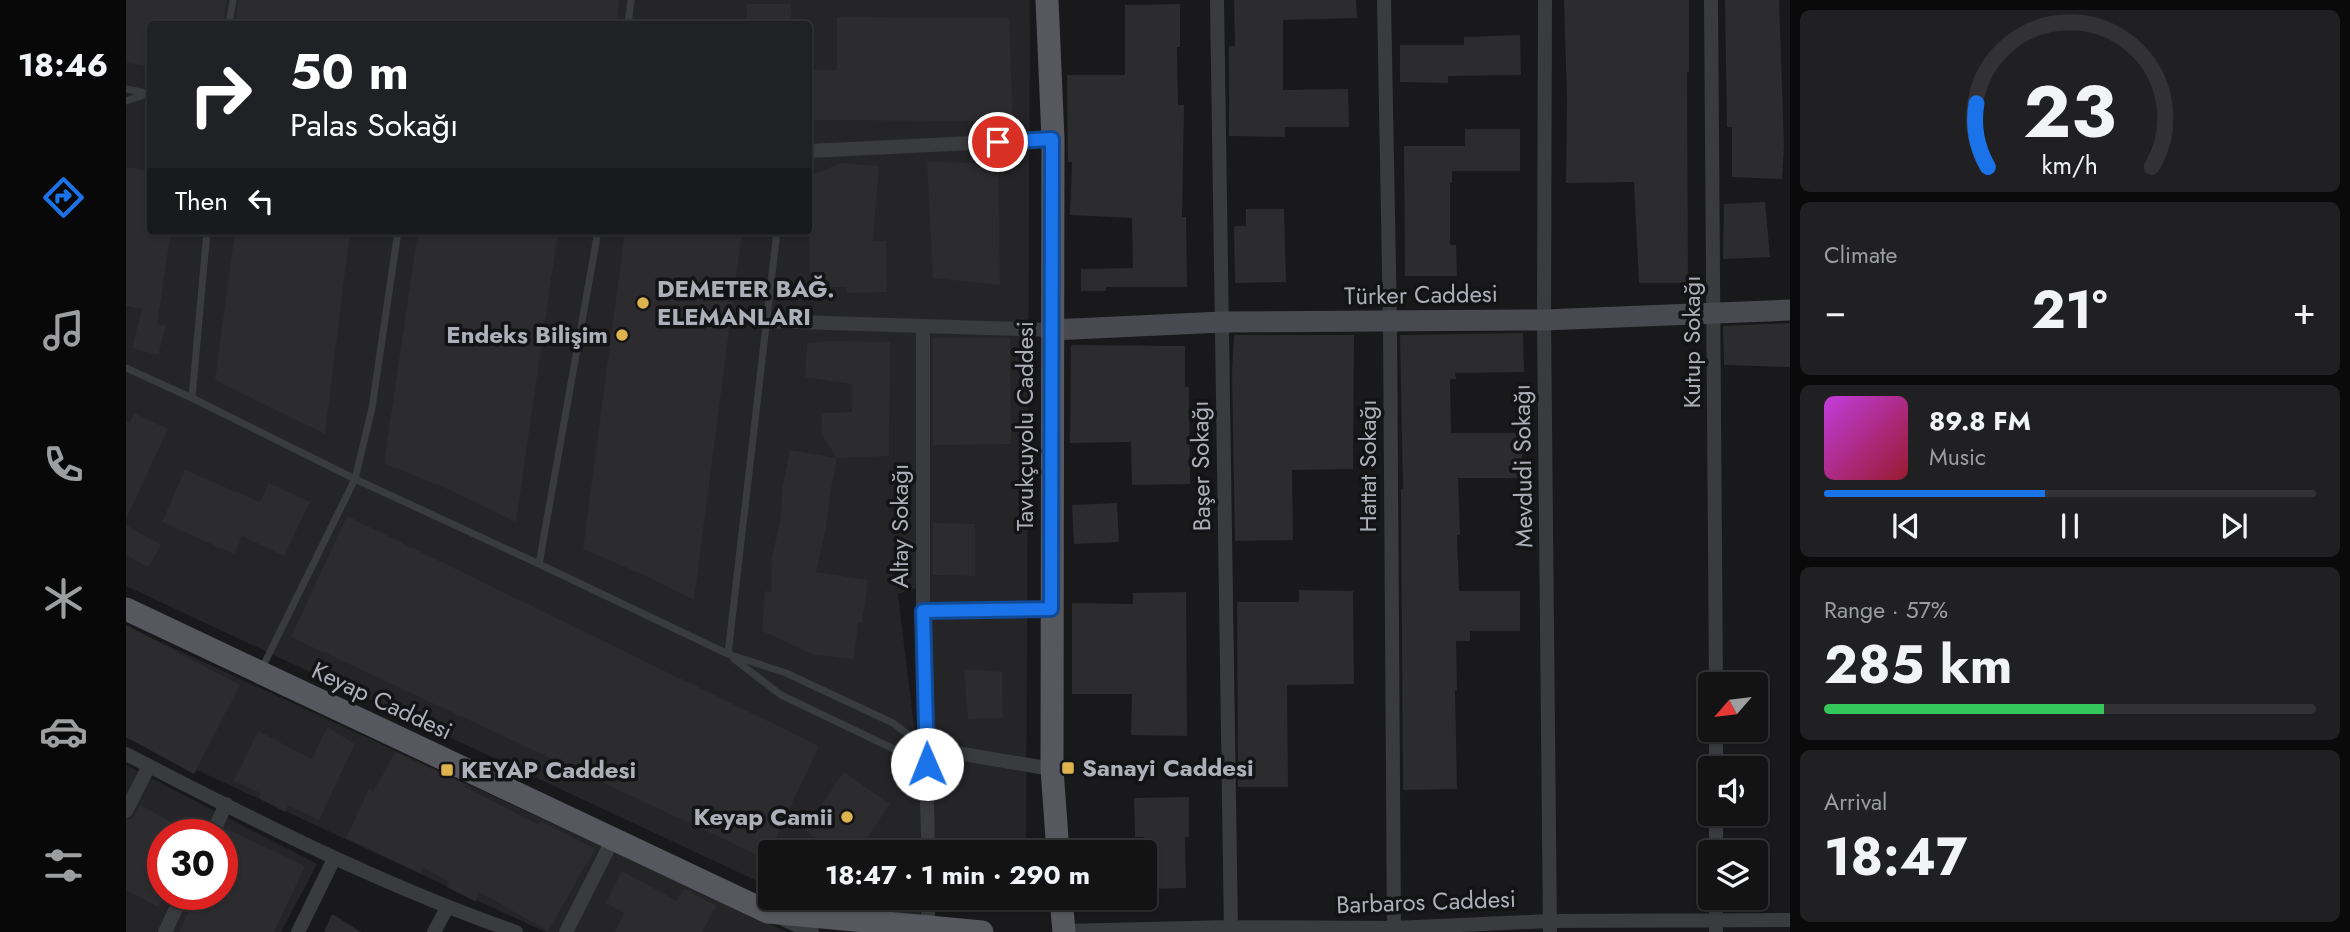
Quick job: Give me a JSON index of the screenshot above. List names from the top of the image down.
{
  "streets": {
    "main road": ["Tavukçuyolu Caddesi", "Keyap Caddesi"],
    "street": [
      "Türker Caddesi",
      "Kutup Sokağı",
      "Başer Sokağı",
      "Hattat Sokağı",
      "Mevdudi Sokağı",
      "Altay Sokağı",
      "Barbaros Caddesi"
    ]
  },
  "crossings": [
    ["Türker Caddesi", "Kutup Sokağı"],
    ["Türker Caddesi", "Tavukçuyolu Caddesi"],
    ["Türker Caddesi", "Başer Sokağı"],
    ["Türker Caddesi", "Hattat Sokağı"],
    ["Türker Caddesi", "Mevdudi Sokağı"],
    ["Başer Sokağı", "Barbaros Caddesi"],
    ["Hattat Sokağı", "Barbaros Caddesi"],
    ["Mevdudi Sokağı", "Barbaros Caddesi"]
  ],
  "places": {
    "other": ["DEMETER BAĞ. ELEMANLARI", "Endeks Bilişim", "Keyap Camii"],
    "transit": ["Sanayi Caddesi", "KEYAP Caddesi"]
  },
  "north": "bottom left",
  "page": {
    "tabs": "18:46",
    "turn": ["50 m", "Palas Sokağı"],
    "then": "Then",
    "tile": [
      "Climate",
      ["Range · 57%", "285 km"],
      ["Arrival", "18:47"]
    ],
    "heat": ["−", "21°", "+"],
    "song": ["89.8 FM", "Music"],
    "limit": "30",
    "trip": "18:47 · 1 min · 290 m",
    "gauge": ["23", "km/h"]
  }
}
